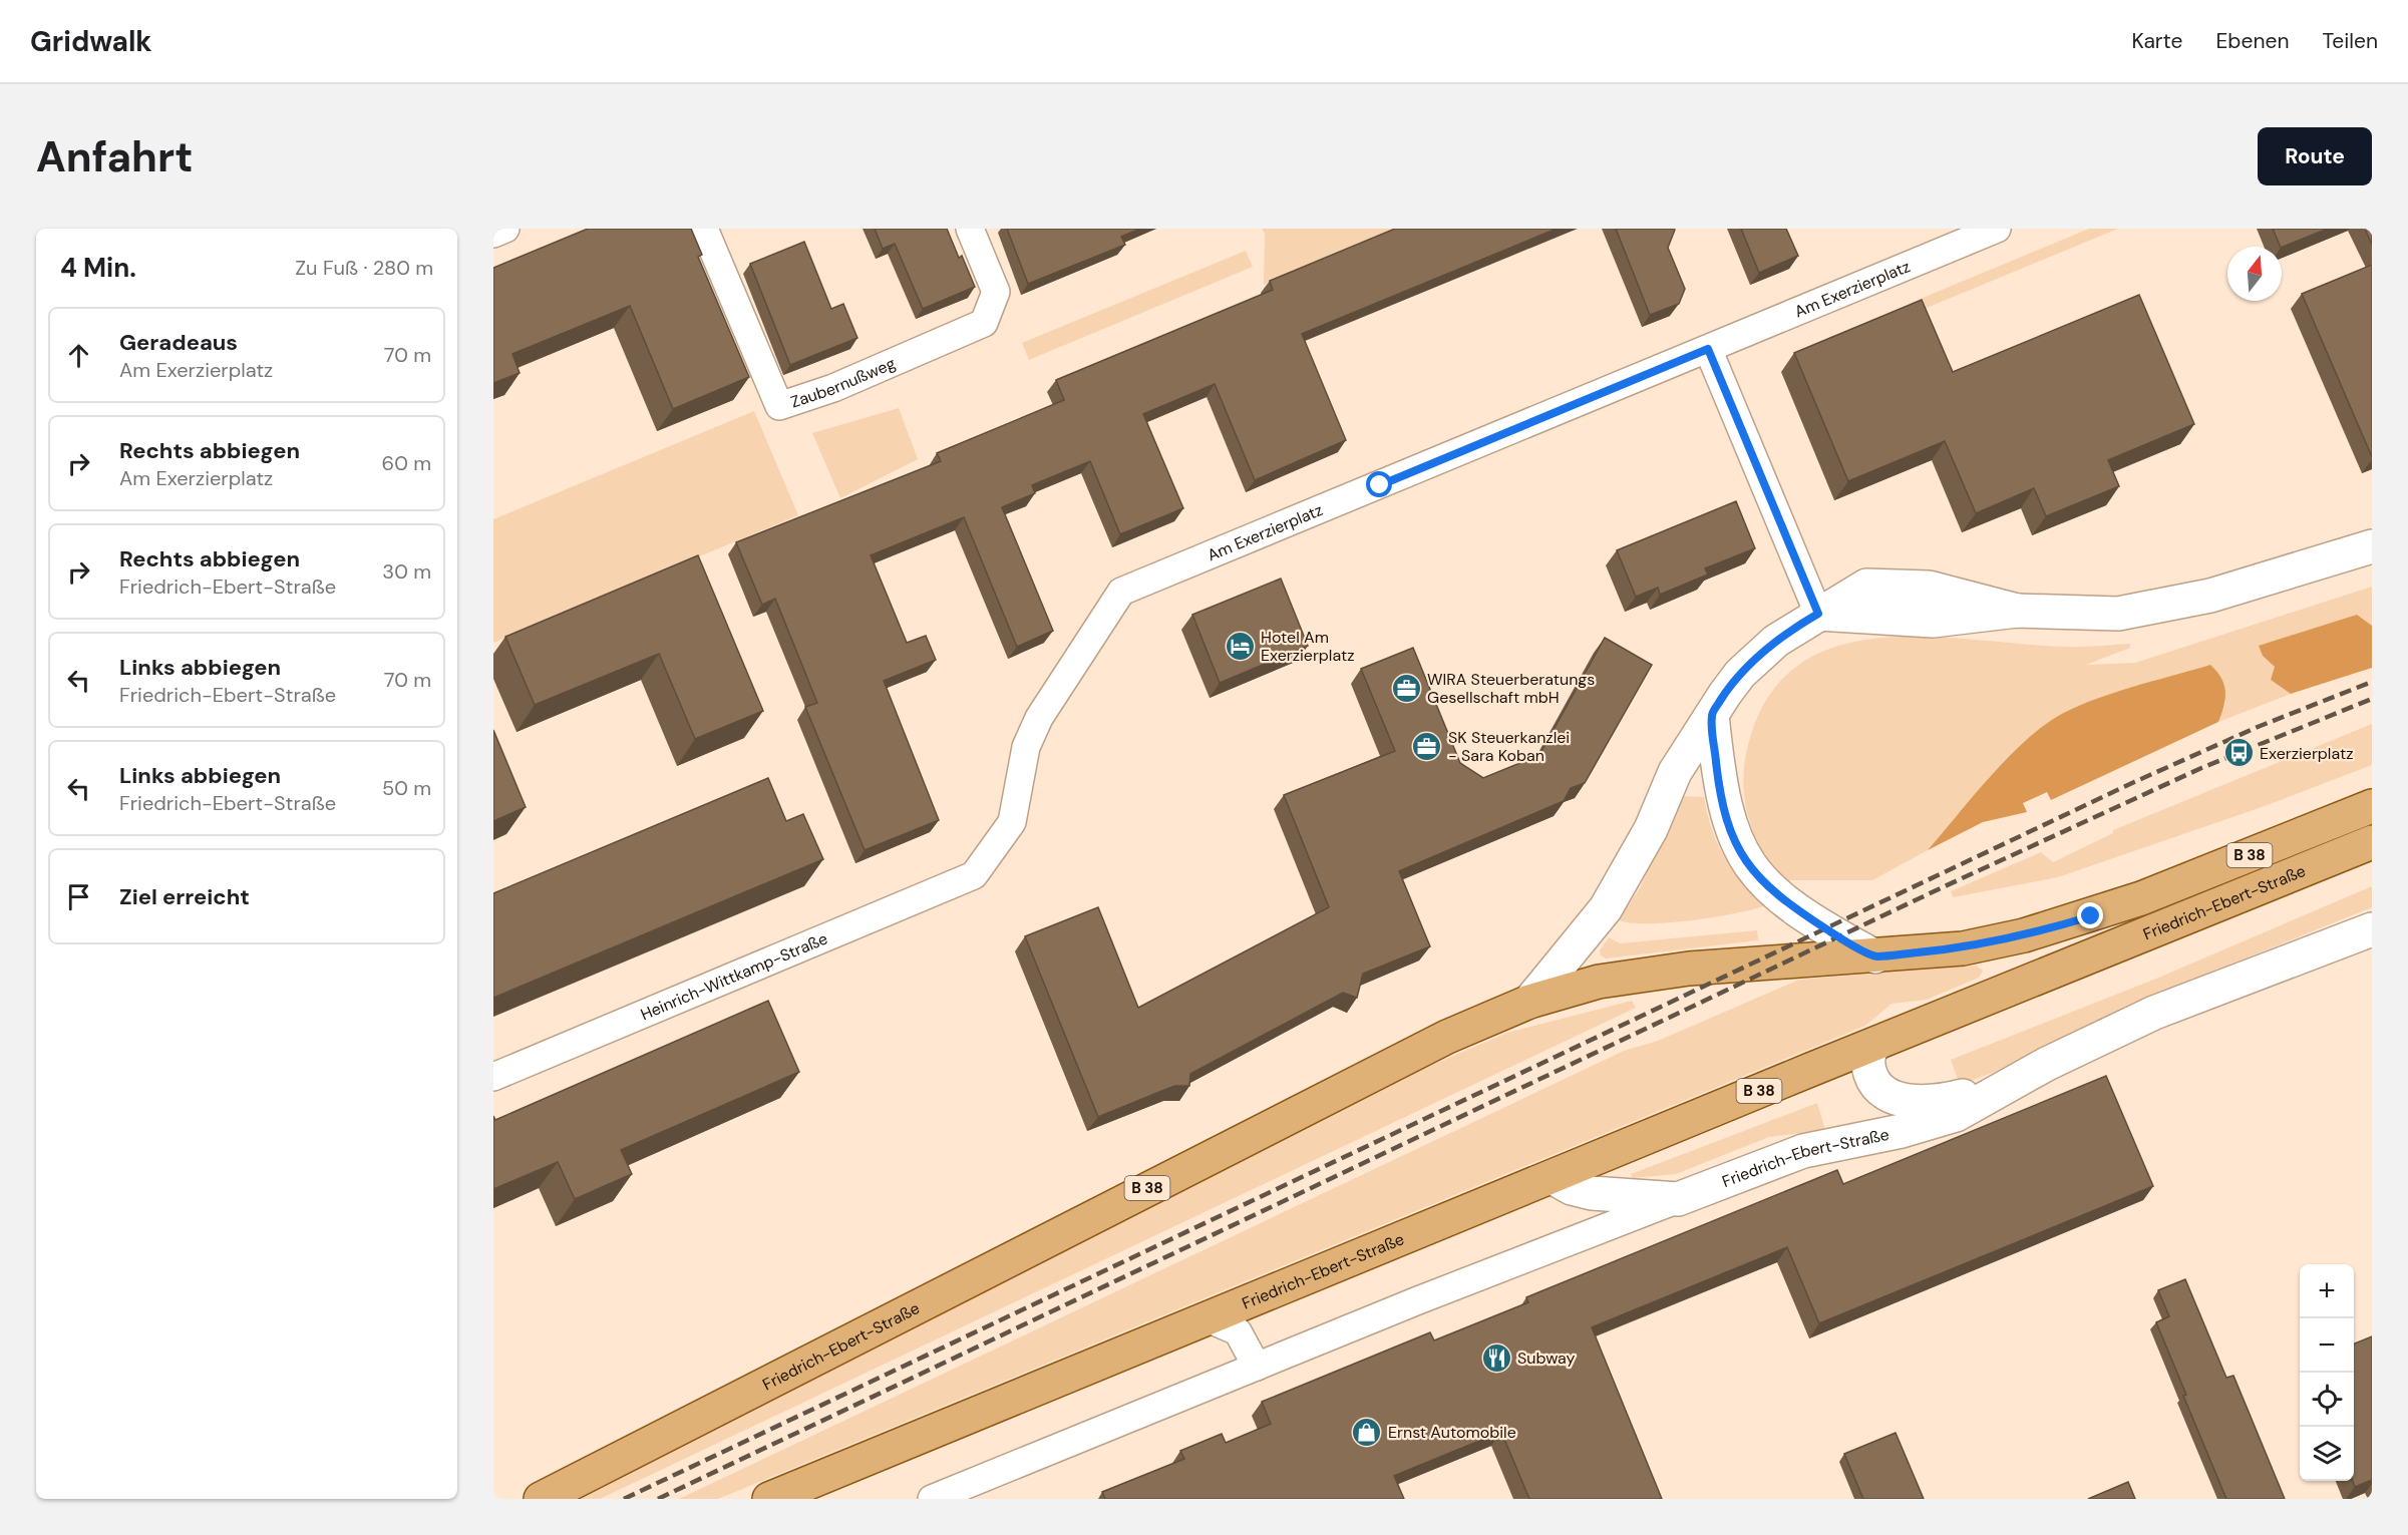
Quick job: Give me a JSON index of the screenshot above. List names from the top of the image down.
{
  "streets": {
    "main road": ["B 38", "Friedrich-Ebert-Straße"],
    "street": ["Am Exerzierplatz", "Zaubernußweg", "Heinrich-Wittkamp-Straße"]
  },
  "crossings": [
    ["Am Exerzierplatz", "Heinrich-Wittkamp-Straße"]
  ],
  "places": {
    "hotel": ["Hotel Am Exerzierplatz"],
    "office": ["WIRA Steuerberatungs Gesellschaft mbH", "SK Steuerkanzlei - Sara Koban"],
    "bus stop": ["Exerzierplatz"],
    "restaurant": ["Subway"],
    "shop": ["Ernst Automobile"]
  },
  "north": "top",
  "page": {
    "header": "Gridwalk",
    "nav": ["Karte", "Ebenen", "Teilen"],
    "buttons": "Route",
    "title": "Anfahrt",
    "heading": ["4 Min.", "Zu Fuß · 280 m"],
    "list": [
      ["Geradeaus", "Am Exerzierplatz", "70 m"],
      ["Rechts abbiegen", "Am Exerzierplatz", "60 m"],
      ["Rechts abbiegen", "Friedrich-Ebert-Straße", "30 m"],
      ["Links abbiegen", "Friedrich-Ebert-Straße", "70 m"],
      ["Links abbiegen", "Friedrich-Ebert-Straße", "50 m"],
      "Ziel erreicht"
    ],
    "map_buttons": ["+", "−"]
  }
}
